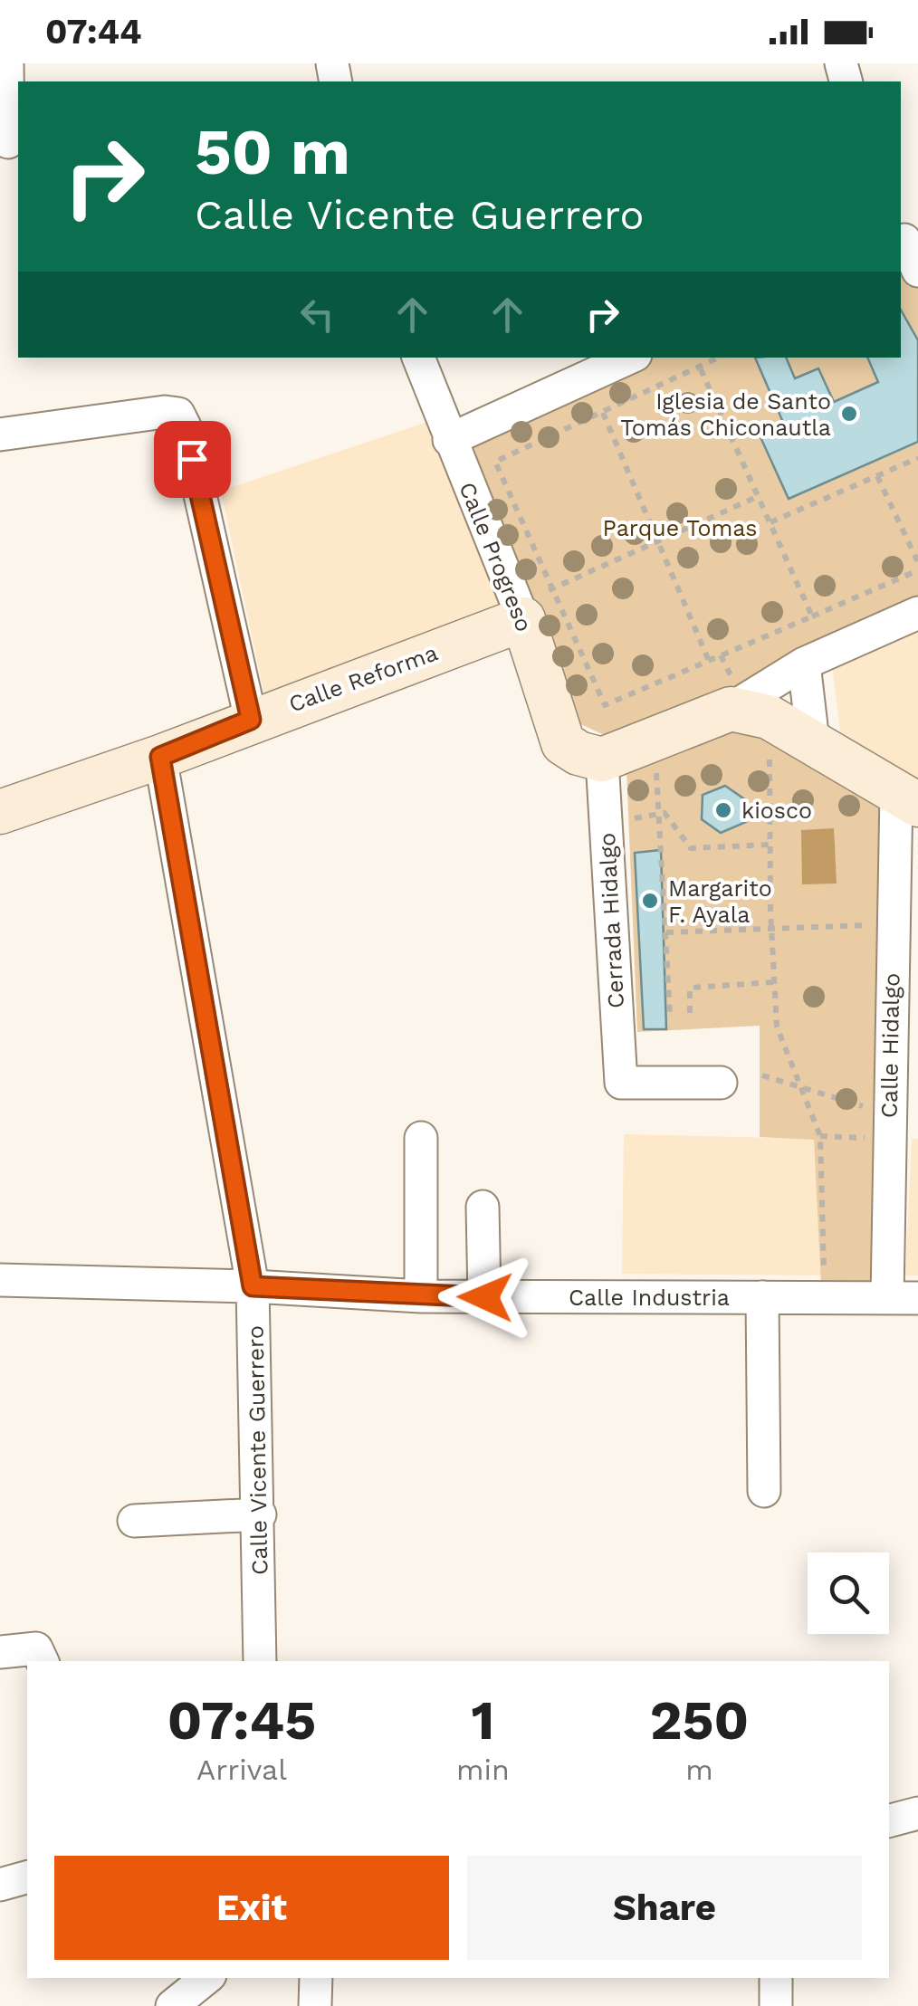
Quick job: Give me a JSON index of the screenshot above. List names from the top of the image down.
{
  "streets": {
    "main road": ["Calle Progreso", "Calle Reforma"],
    "street": [
      "Cerrada Hidalgo",
      "Calle Hidalgo",
      "Calle Industria",
      "Calle Vicente Guerrero"
    ]
  },
  "crossings": [
    ["Calle Progreso", "Calle Reforma"],
    ["Calle Progreso", "Cerrada Hidalgo"],
    ["Calle Reforma", "Calle Vicente Guerrero"],
    ["Calle Hidalgo", "Calle Industria"],
    ["Calle Industria", "Calle Vicente Guerrero"]
  ],
  "parks": ["Parque Tomas"],
  "places": ["Iglesia de Santo Tomás Chiconautla", "kiosco", "Margarito F. Ayala"],
  "page": {
    "status": "07:44",
    "turn": ["50 m", "Calle Vicente Guerrero"],
    "eta": [
      "07:45",
      "Arrival",
      "1",
      "min",
      "250",
      "m"
    ],
    "buttons": ["Exit", "Share"]
  }
}
